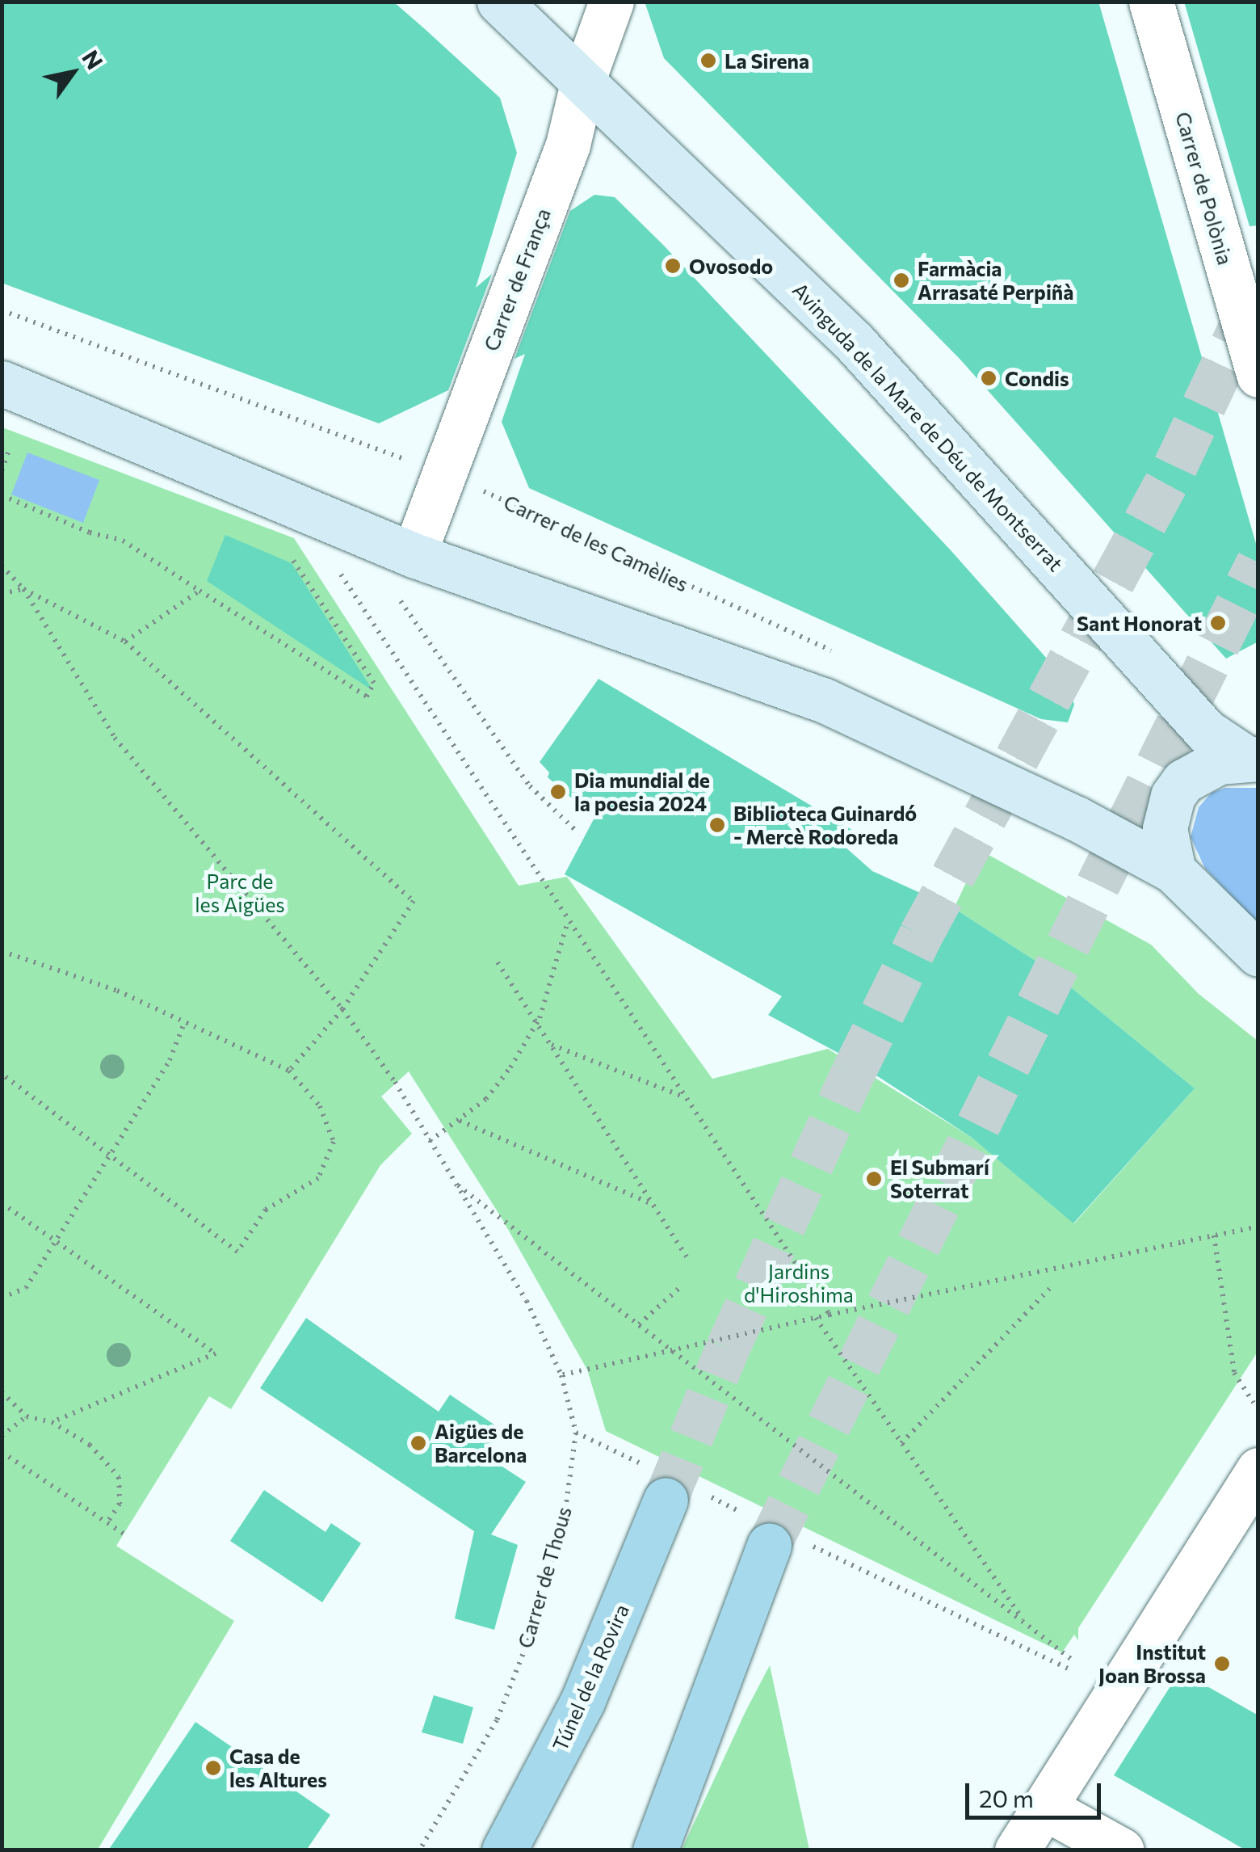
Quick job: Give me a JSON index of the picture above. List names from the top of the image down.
{
  "streets": {
    "main road": ["Túnel de la Rovira"],
    "street": ["Carrer de Polònia", "Carrer de França", "Avinguda de la Mare de Déu de Montserrat"],
    "path": ["Carrer de les Camèlies", "Carrer de Thous"]
  },
  "crossings": [
    ["Carrer de França", "Avinguda de la Mare de Déu de Montserrat"],
    ["Carrer de França", "Carrer de les Camèlies"]
  ],
  "parks": ["Parc de les Aigües", "Jardins d'Hiroshima"],
  "places": [
    "La Sirena",
    "Ovosodo",
    "Farmàcia Arrasaté Perpiñà",
    "Condis",
    "Sant Honorat",
    "Dia mundial de la poesia 2024",
    "Biblioteca Guinardó - Mercè Rodoreda",
    "El Submarí Soterrat",
    "Aigües de Barcelona",
    "Institut Joan Brossa",
    "Casa de les Altures"
  ],
  "scale_bar": "20 m",
  "north": "top right"
}
